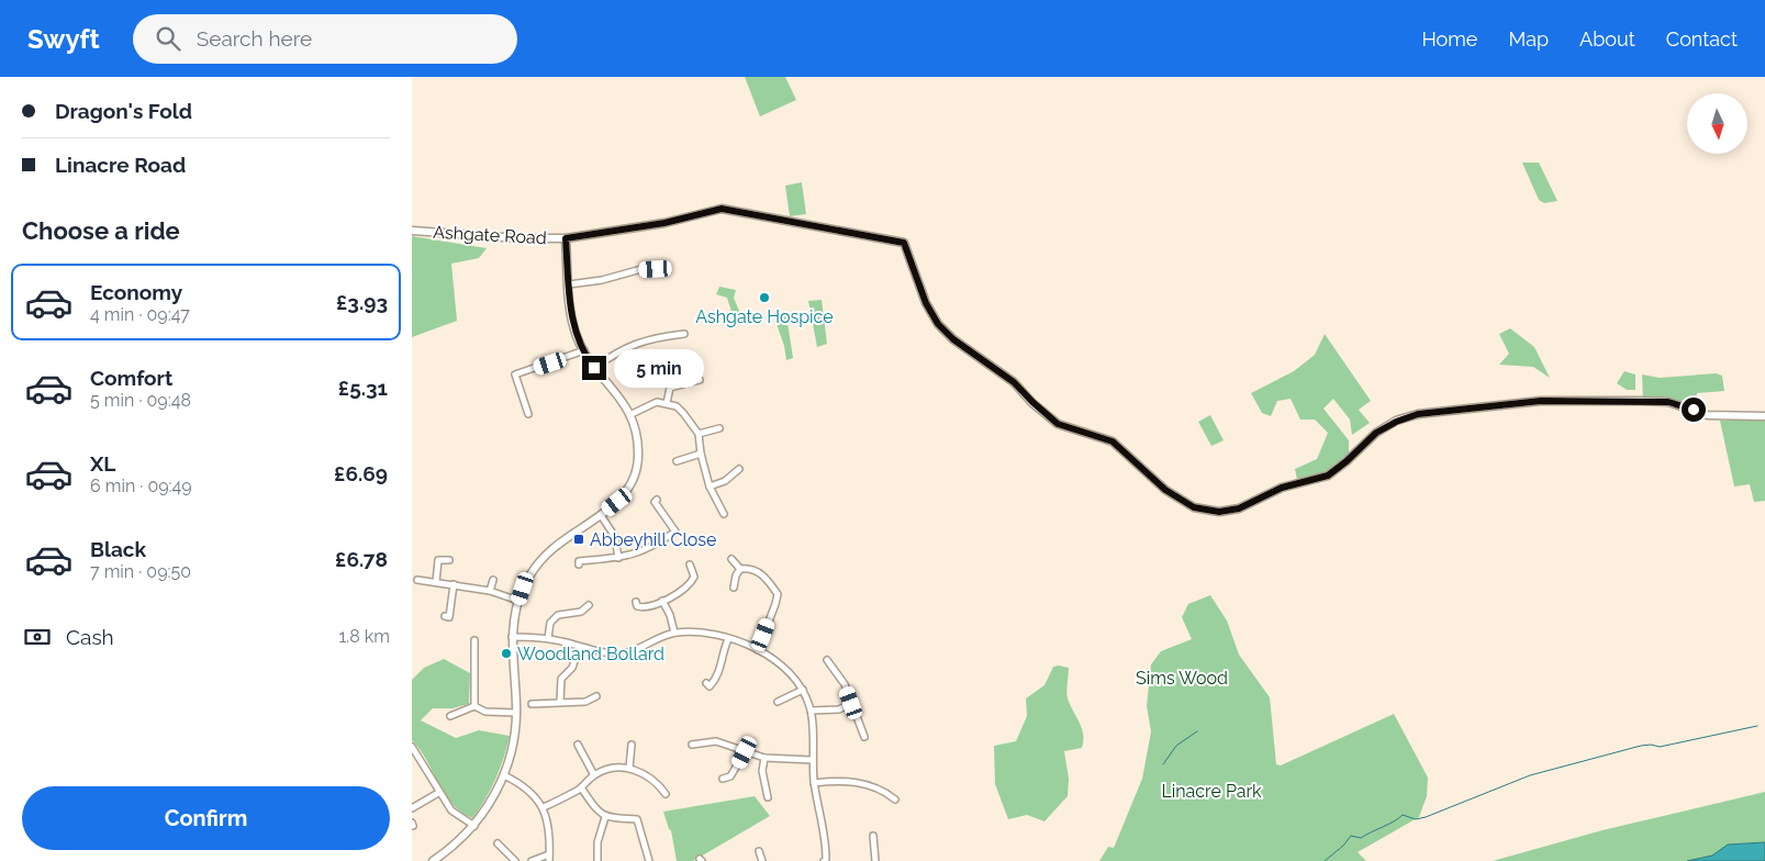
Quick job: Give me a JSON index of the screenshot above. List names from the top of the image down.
{
  "streets": {
    "street": ["Ashgate Road"]
  },
  "parks": ["Sims Wood", "Linacre Park"],
  "places": {
    "other": ["Ashgate Hospice", "Woodland Bollard"],
    "transit": ["Abbeyhill Close"]
  },
  "north": "bottom",
  "page": {
    "header": "Swyft",
    "search": "Search here",
    "nav": [
      "Home",
      "Map",
      "About",
      "Contact"
    ],
    "banner": ["Dragon's Fold", "Linacre Road"],
    "heading": "Choose a ride",
    "list": [
      {
        "name": "Economy",
        "note": "4 min · 09:47",
        "value": "£3.93"
      },
      {
        "name": "Comfort",
        "note": "5 min · 09:48",
        "value": "£5.31"
      },
      {
        "name": "XL",
        "note": "6 min · 09:49",
        "value": "£6.69"
      },
      {
        "name": "Black",
        "note": "7 min · 09:50",
        "value": "£6.78"
      }
    ],
    "bubble": "5 min",
    "pay": ["Cash", "1.8 km"],
    "buttons": "Confirm"
  }
}
